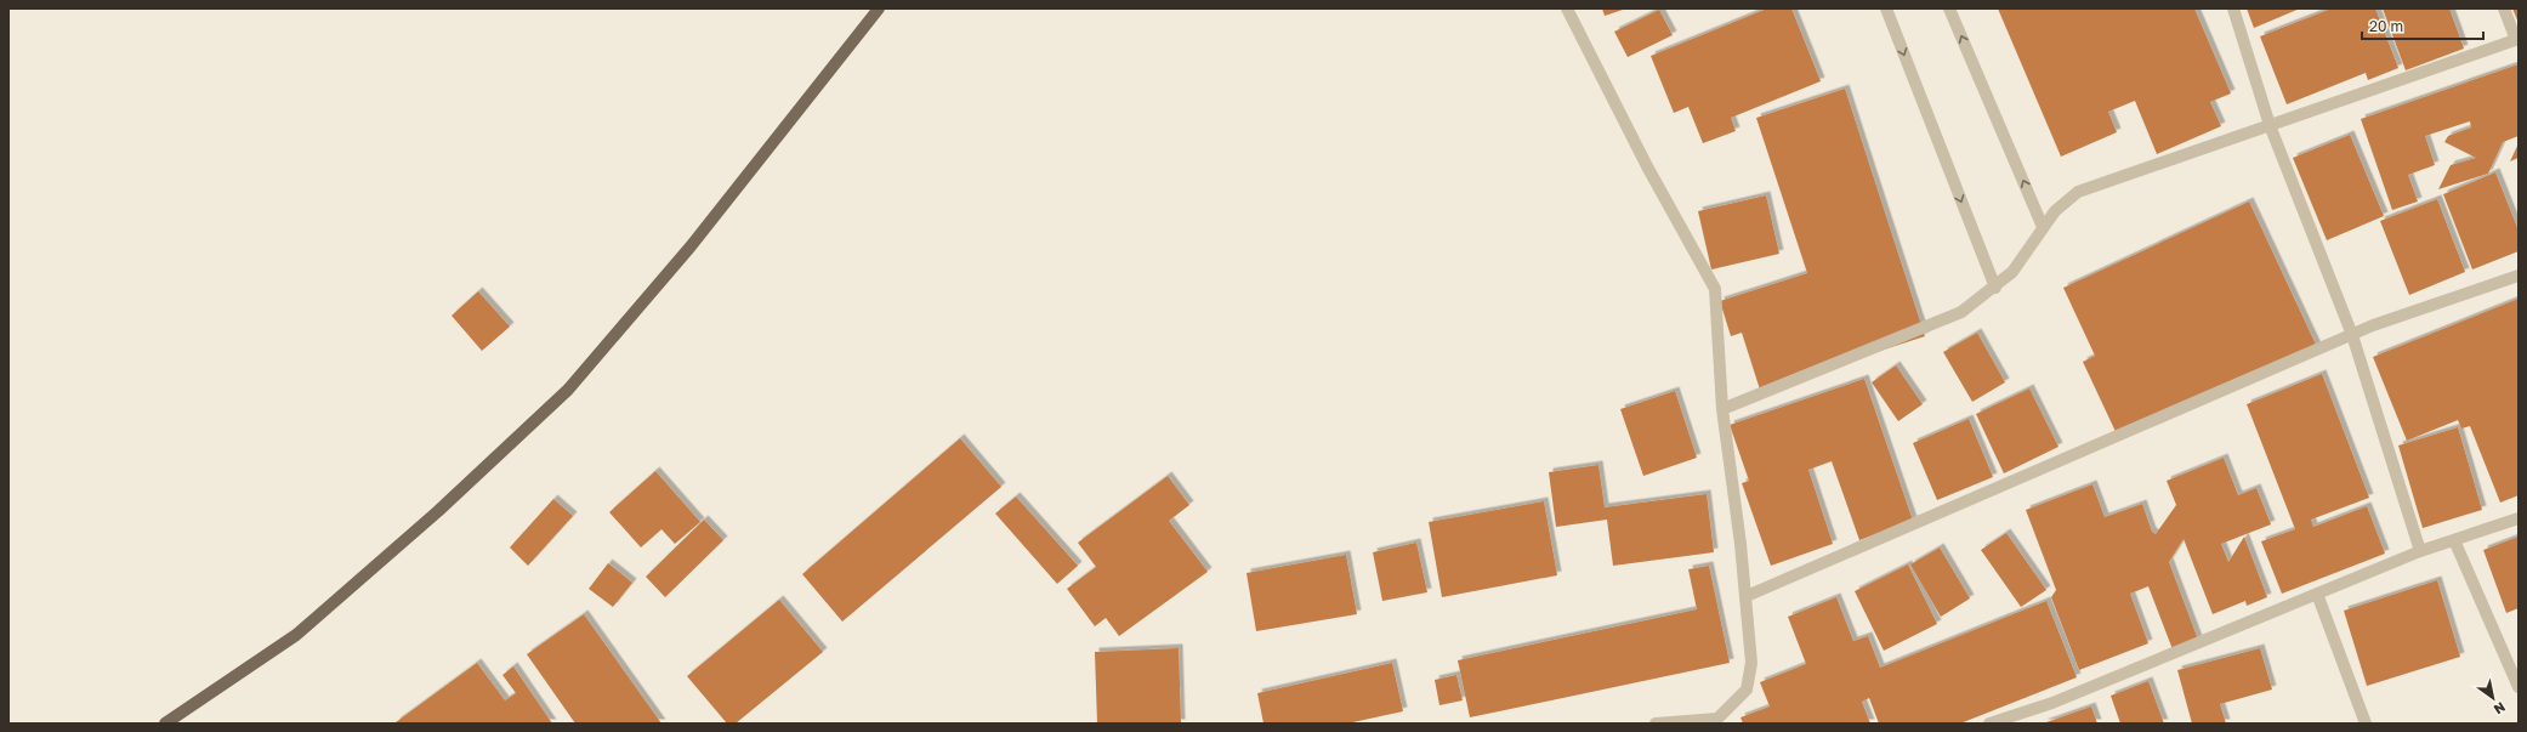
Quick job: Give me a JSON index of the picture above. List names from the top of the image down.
{
  "scale_bar": "20 m",
  "north": "bottom right"
}
